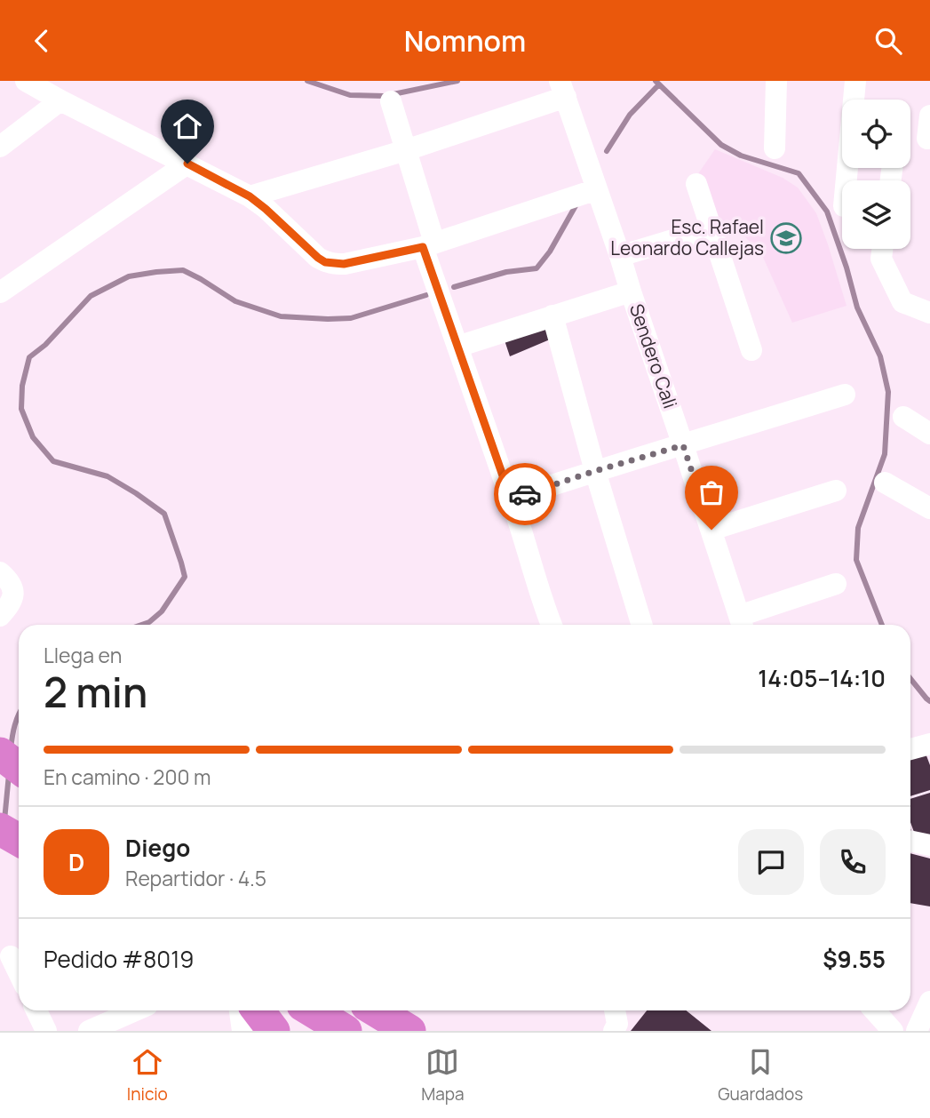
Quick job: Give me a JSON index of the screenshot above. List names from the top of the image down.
{
  "streets": {
    "street": ["Sendero Cali"]
  },
  "places": {
    "school or university": ["Esc. Rafael Leonardo Callejas"]
  },
  "page": {
    "header": "Nomnom",
    "heading": ["2 min", "Llega en", "14:05–14:10"],
    "panel": [
      "Diego",
      "Repartidor · 4.5",
      "Pedido #8019",
      "$9.55"
    ],
    "bar": "En camino · 200 m",
    "round": "D",
    "tabs": ["Inicio", "Mapa", "Guardados"]
  }
}
